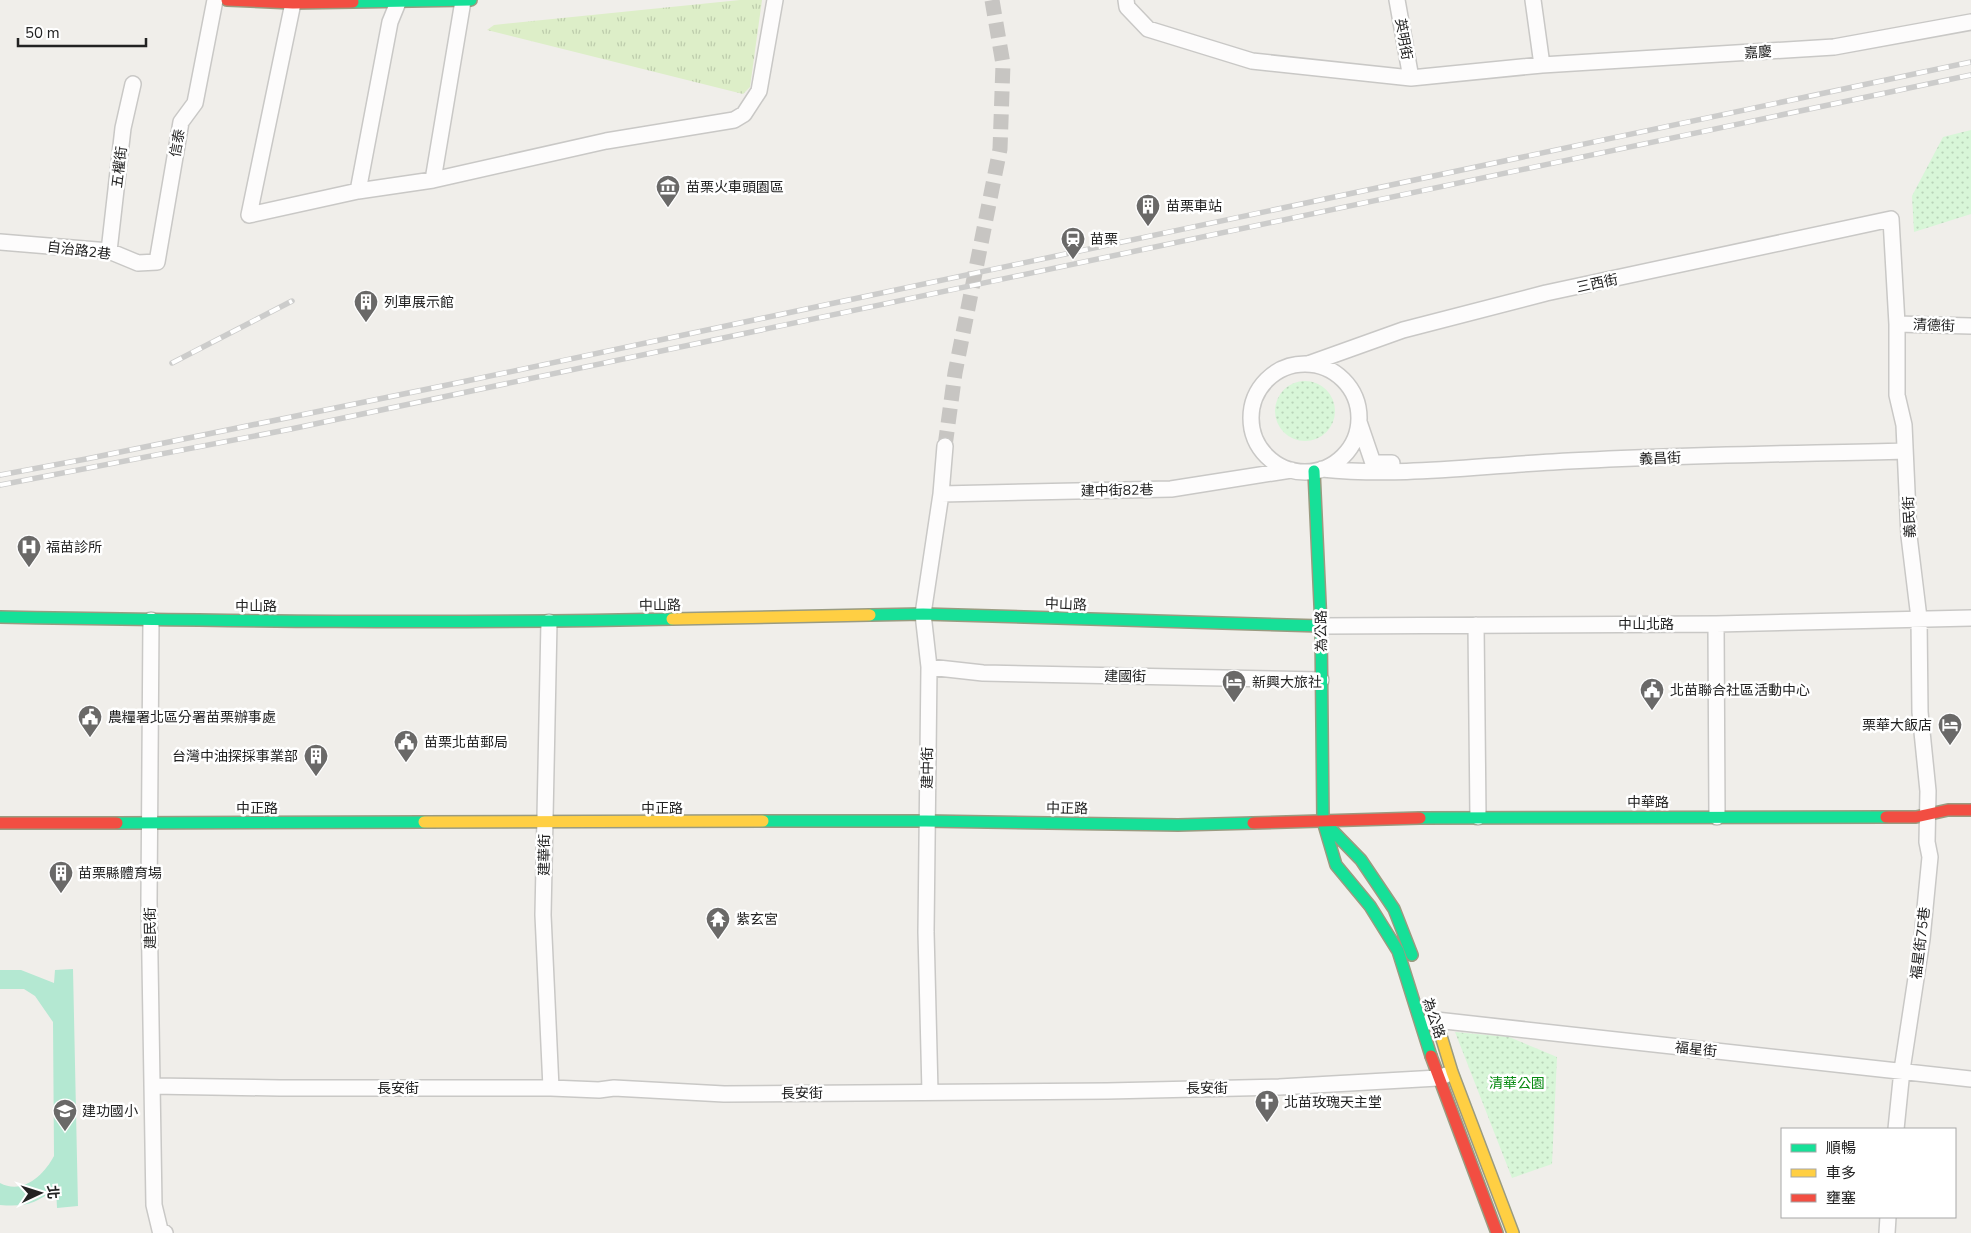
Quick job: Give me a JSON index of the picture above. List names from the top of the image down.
{
  "streets": {
    "street": [
      "英明街",
      "嘉慶",
      "信泰",
      "五權街",
      "自治路2巷",
      "三西街",
      "清德街",
      "義昌街",
      "建中街82巷",
      "義民街",
      "中山路",
      "中山北路",
      "為公路",
      "建國街",
      "建中街",
      "中華路",
      "中正路",
      "建華街",
      "建民街",
      "福星街75巷",
      "福星街",
      "長安街"
    ]
  },
  "crossings": [
    ["英明街", "嘉慶"],
    ["信泰", "自治路2巷"],
    ["五權街", "自治路2巷"],
    ["三西街", "義昌街"],
    ["三西街", "建中街82巷"],
    ["三西街", "義民街"],
    ["三西街", "為公路"],
    ["清德街", "義民街"],
    ["義昌街", "建中街82巷"],
    ["義昌街", "義民街"],
    ["義昌街", "為公路"],
    ["建中街82巷", "為公路"],
    ["建中街82巷", "建中街"],
    ["義民街", "中山北路"],
    ["義民街", "中華路"],
    ["義民街", "福星街75巷"],
    ["中山路", "中山北路"],
    ["中山路", "為公路"],
    ["中山路", "建中街"],
    ["中山路", "建華街"],
    ["中山路", "建民街"],
    ["中山北路", "為公路"],
    ["為公路", "建國街"],
    ["為公路", "中華路"],
    ["為公路", "中正路"],
    ["為公路", "福星街"],
    ["為公路", "長安街"],
    ["建國街", "建中街"],
    ["建中街", "中正路"],
    ["建中街", "長安街"],
    ["中華路", "中正路"],
    ["中華路", "福星街75巷"],
    ["中正路", "建華街"],
    ["中正路", "建民街"],
    ["建華街", "長安街"],
    ["建民街", "長安街"],
    ["福星街75巷", "福星街"]
  ],
  "parks": ["清華公園"],
  "places": {
    "museum": ["苗栗火車頭園區"],
    "building": [
      "苗栗車站",
      "列車展示館",
      "台灣中油探採事業部",
      "苗栗縣體育場"
    ],
    "station": ["苗栗"],
    "hospital": ["福苗診所"],
    "hotel": ["新興大旅社", "栗華大飯店"],
    "public building": ["北苗聯合社區活動中心", "農糧署北區分署苗栗辦事處", "苗栗北苗郵局"],
    "temple": ["紫玄宮"],
    "church": ["北苗玫瑰天主堂"],
    "school or university": ["建功國小"]
  },
  "legend": ["順暢", "車多", "壅塞"],
  "scale_bar": "50 m",
  "north": "right"
}
